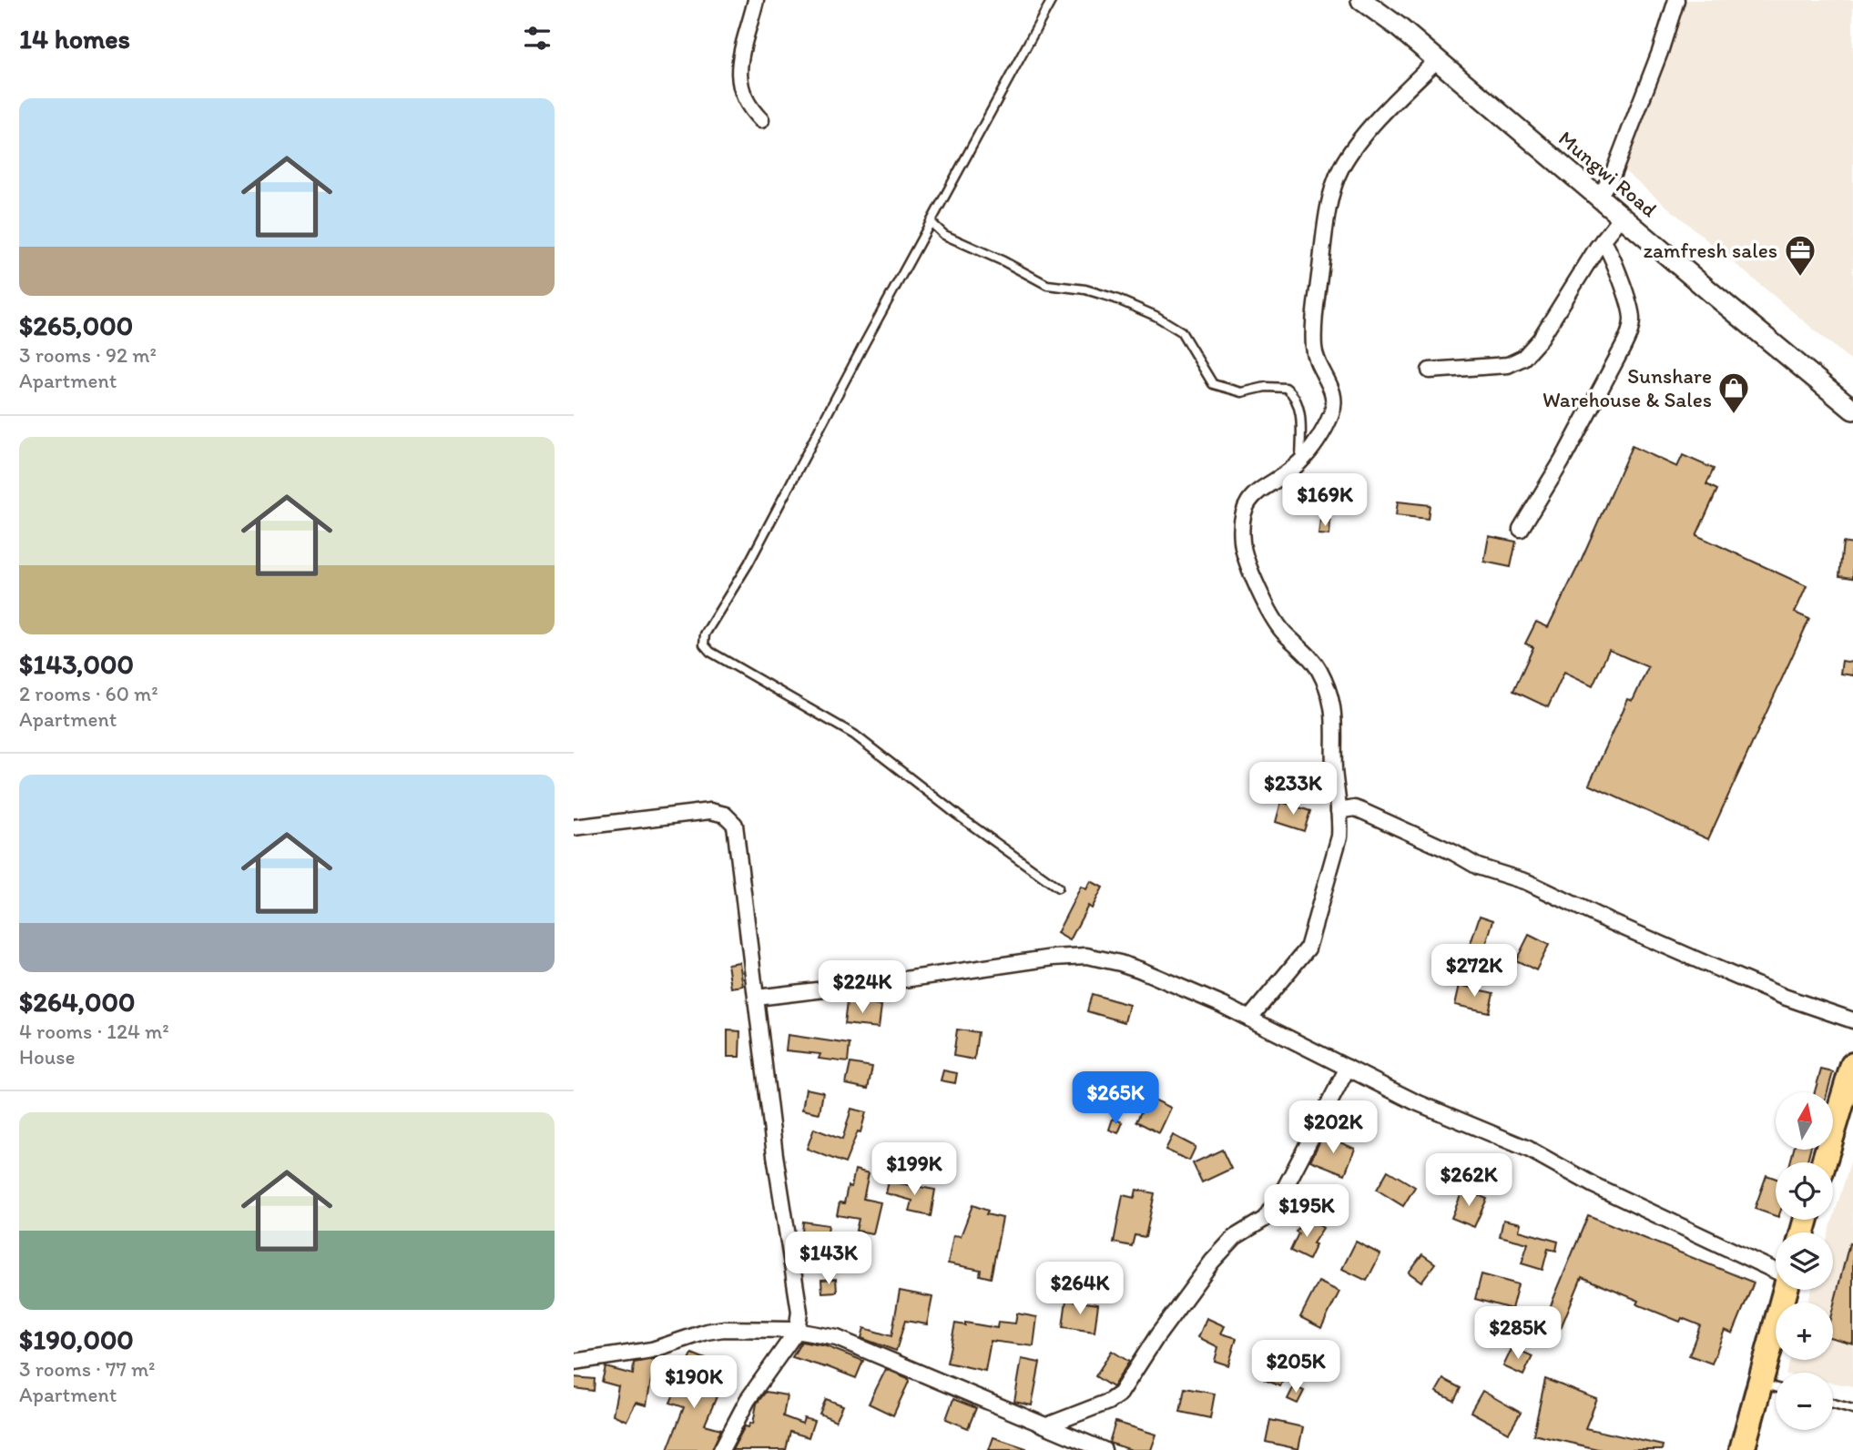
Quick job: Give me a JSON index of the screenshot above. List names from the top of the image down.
{
  "streets": {
    "street": ["Mungwi Road"]
  },
  "places": {
    "office": ["zamfresh sales"],
    "shop": ["Sunshare Warehouse & Sales"]
  },
  "north": "top",
  "page": {
    "heading": "14 homes",
    "list": [
      {
        "name": "$265,000",
        "note": "3 rooms · 92 m² · Apartment"
      },
      {
        "name": "$143,000",
        "note": "2 rooms · 60 m² · Apartment"
      },
      {
        "name": "$264,000",
        "note": "4 rooms · 124 m² · House"
      },
      {
        "name": "$190,000",
        "note": "3 rooms · 77 m² · Apartment"
      }
    ],
    "price": [
      "$169K",
      "$233K",
      "$272K",
      "$224K",
      "$265K",
      "$202K",
      "$199K",
      "$262K",
      "$195K",
      "$143K",
      "$264K",
      "$285K",
      "$205K",
      "$190K"
    ],
    "map_buttons": ["+", "−"]
  }
}
